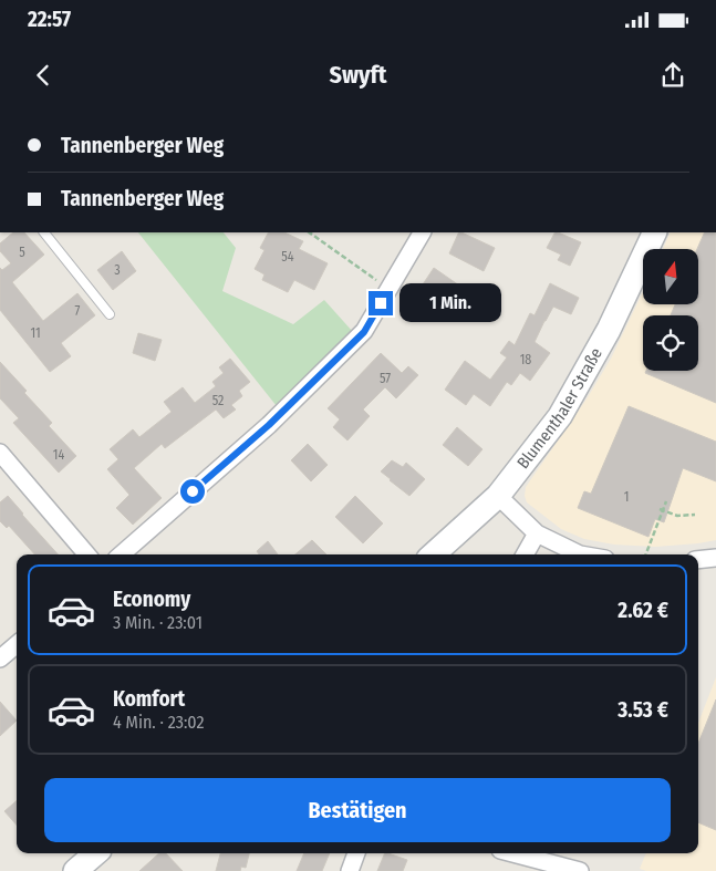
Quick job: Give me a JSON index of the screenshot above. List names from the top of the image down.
{
  "streets": {
    "main road": ["Blumenthaler Straße"]
  },
  "house_numbers": [
    "5",
    "54",
    "3",
    "7",
    "11",
    "18",
    "57",
    "52",
    "14",
    "1"
  ],
  "north": "top",
  "page": {
    "status": "22:57",
    "header": "Swyft",
    "banner": ["Tannenberger Weg", "Tannenberger Weg"],
    "bubble": "1 Min.",
    "list": [
      {
        "name": "Economy",
        "note": "3 Min. · 23:01",
        "value": "2.62 €"
      },
      {
        "name": "Komfort",
        "note": "4 Min. · 23:02",
        "value": "3.53 €"
      }
    ],
    "buttons": "Bestätigen"
  }
}
